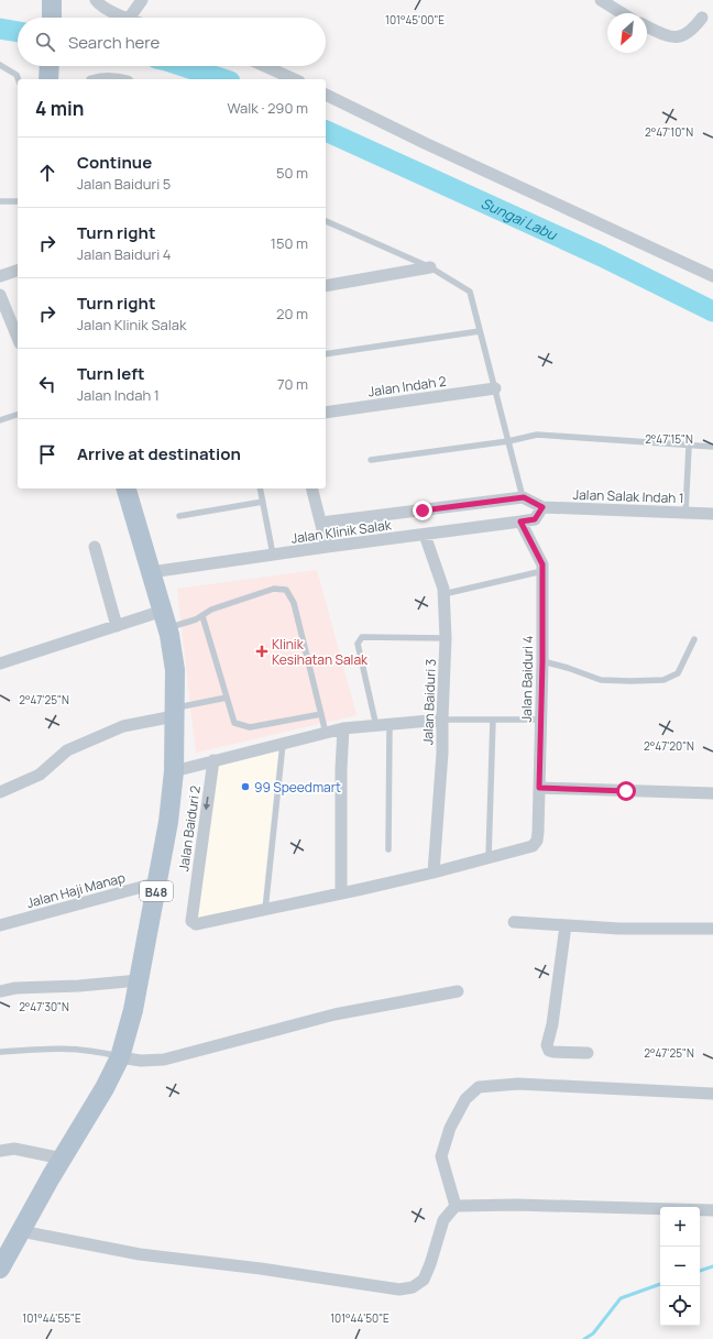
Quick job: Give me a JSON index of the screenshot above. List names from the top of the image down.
{
  "streets": {
    "main road": ["B48"],
    "street": [
      "Jalan Indah 2",
      "Jalan Salak Indah 1",
      "Jalan Klinik Salak",
      "Jalan Baiduri 4",
      "Jalan Baiduri 3",
      "Jalan Baiduri 2",
      "Jalan Haji Manap"
    ]
  },
  "crossings": [
    ["Jalan Salak Indah 1", "Jalan Klinik Salak"],
    ["Jalan Klinik Salak", "Jalan Baiduri 4"],
    ["Jalan Klinik Salak", "Jalan Baiduri 3"],
    ["Jalan Klinik Salak", "B48"],
    ["Jalan Haji Manap", "B48"]
  ],
  "water": ["Sungai Labu"],
  "places": {
    "health": ["Klinik Kesihatan Salak"],
    "other": ["99 Speedmart"]
  },
  "north": "bottom left",
  "page": {
    "search": "Search here",
    "heading": ["4 min", "Walk · 290 m"],
    "list": [
      ["Continue", "Jalan Baiduri 5", "50 m"],
      ["Turn right", "Jalan Baiduri 4", "150 m"],
      ["Turn right", "Jalan Klinik Salak", "20 m"],
      ["Turn left", "Jalan Indah 1", "70 m"],
      "Arrive at destination"
    ],
    "map_buttons": ["+", "−"]
  },
  "coordinates": [
    "101°45'00\"E",
    "2°47'10\"N",
    "2°47'15\"N",
    "2°47'25\"N",
    "2°47'20\"N",
    "2°47'30\"N",
    "101°44'55\"E",
    "101°44'50\"E"
  ]
}
